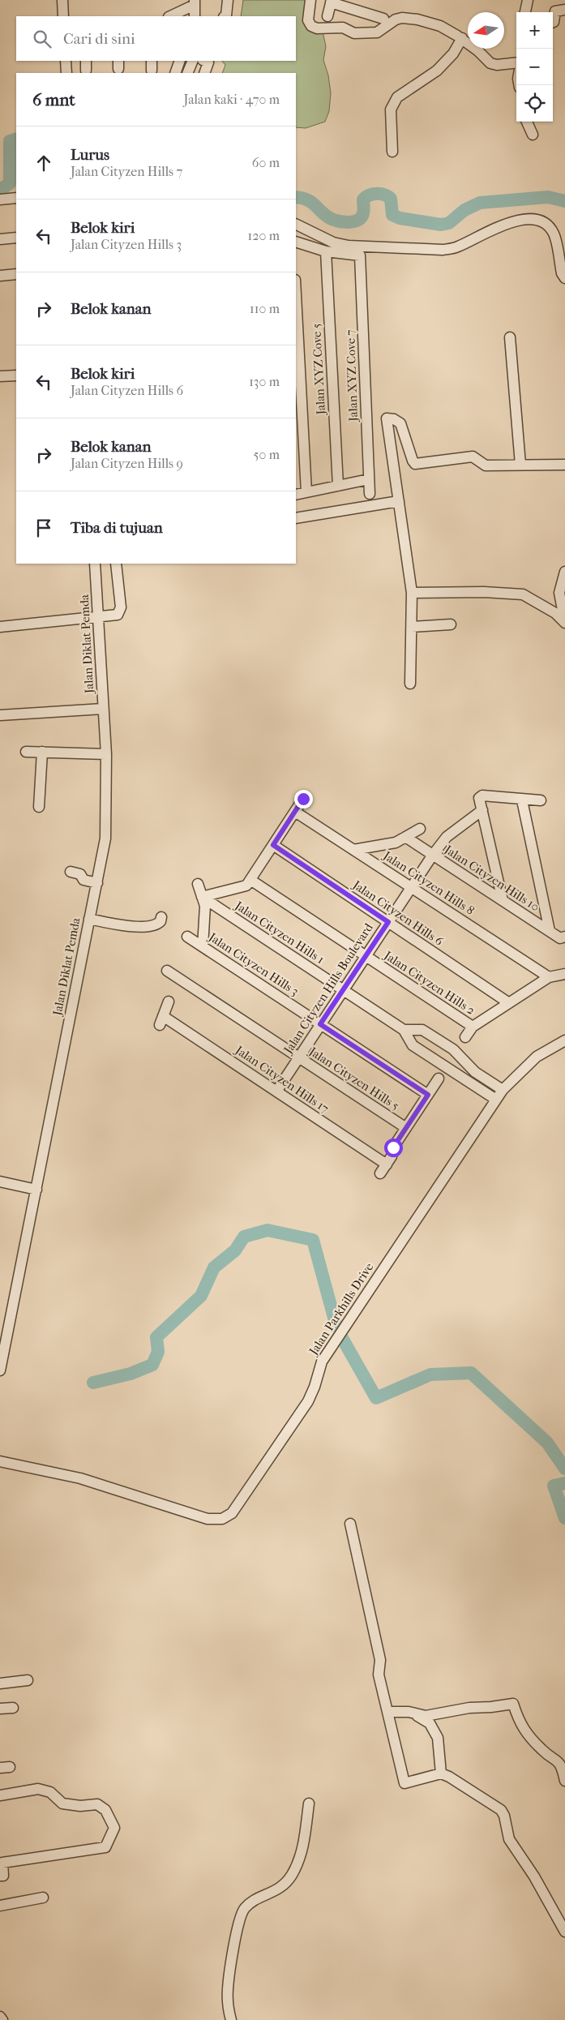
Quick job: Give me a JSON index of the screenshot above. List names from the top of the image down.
{
  "streets": {
    "street": [
      "Jalan XYZ Cove 5",
      "Jalan XYZ Cove 7",
      "Jalan Diklat Pemda",
      "Jalan Cityzen Hills 10",
      "Jalan Cityzen Hills 8",
      "Jalan Cityzen Hills 6",
      "Jalan Cityzen Hills 1",
      "Jalan Cityzen Hills 3",
      "Jalan Cityzen Hills 2",
      "Jalan Cityzen Hills Boulevard",
      "Jalan Cityzen Hills 5",
      "Jalan Cityzen Hills 17",
      "Jalan Parkhills Drive"
    ]
  },
  "crossings": [
    ["Jalan XYZ Cove 5", "Jalan XYZ Cove 7"],
    ["Jalan Cityzen Hills 10", "Jalan Cityzen Hills Boulevard"],
    ["Jalan Cityzen Hills 8", "Jalan Cityzen Hills Boulevard"],
    ["Jalan Cityzen Hills 6", "Jalan Cityzen Hills Boulevard"],
    ["Jalan Cityzen Hills 1", "Jalan Cityzen Hills Boulevard"],
    ["Jalan Cityzen Hills 3", "Jalan Cityzen Hills Boulevard"],
    ["Jalan Cityzen Hills 2", "Jalan Cityzen Hills Boulevard"],
    ["Jalan Cityzen Hills Boulevard", "Jalan Cityzen Hills 5"],
    ["Jalan Cityzen Hills Boulevard", "Jalan Cityzen Hills 17"]
  ],
  "north": "left",
  "page": {
    "map_buttons": ["+", "−"],
    "search": "Cari di sini",
    "heading": ["6 mnt", "Jalan kaki · 470 m"],
    "list": [
      ["Lurus", "Jalan Cityzen Hills 7", "60 m"],
      ["Belok kiri", "Jalan Cityzen Hills 3", "120 m"],
      ["Belok kanan", "110 m"],
      ["Belok kiri", "Jalan Cityzen Hills 6", "130 m"],
      ["Belok kanan", "Jalan Cityzen Hills 9", "50 m"],
      "Tiba di tujuan"
    ]
  }
}
